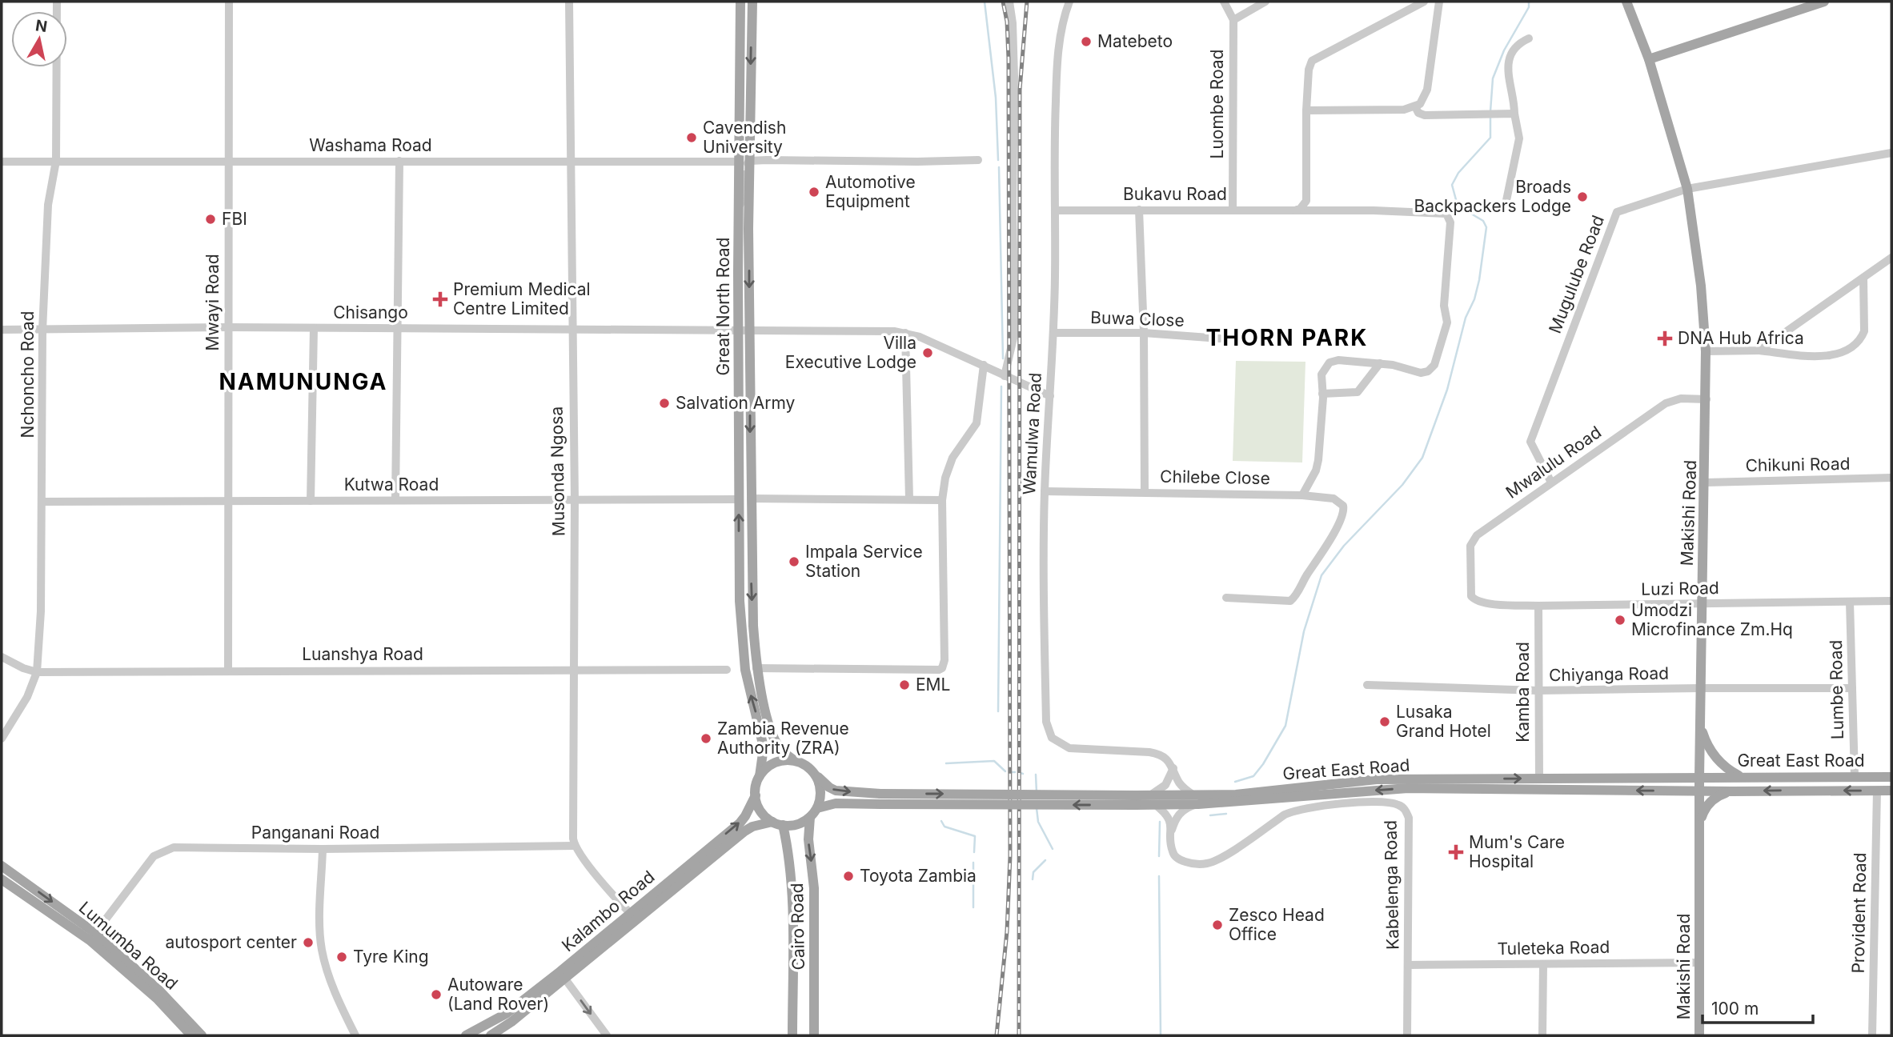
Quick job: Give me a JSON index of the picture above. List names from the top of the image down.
{
  "streets": {
    "main road": [
      "Great North Road",
      "Makishi Road",
      "Great East Road",
      "Kalambo Road",
      "Cairo Road",
      "Lumumba Road"
    ],
    "street": [
      "Luombe Road",
      "Washama Road",
      "Bukavu Road",
      "Mugulube Road",
      "Mwayi Road",
      "Chisango",
      "Buwa Close",
      "Nchoncho Road",
      "Wamulwa Road",
      "Mwalulu Road",
      "Chikuni Road",
      "Musonda Ngosa",
      "Chilebe Close",
      "Kutwa Road",
      "Luzi Road",
      "Luanshya Road",
      "Chiyanga Road",
      "Lumbe Road",
      "Kamba Road",
      "Panganani Road",
      "Kabelenga Road",
      "Provident Road",
      "Tuleteka Road"
    ]
  },
  "crossings": [
    ["Luombe Road", "Bukavu Road"],
    ["Washama Road", "Mwayi Road"],
    ["Washama Road", "Great North Road"],
    ["Washama Road", "Nchoncho Road"],
    ["Washama Road", "Musonda Ngosa"],
    ["Bukavu Road", "Wamulwa Road"],
    ["Mugulube Road", "Mwalulu Road"],
    ["Mugulube Road", "Makishi Road"],
    ["Mwayi Road", "Chisango"],
    ["Mwayi Road", "Kutwa Road"],
    ["Mwayi Road", "Luanshya Road"],
    ["Great North Road", "Chisango"],
    ["Great North Road", "Kutwa Road"],
    ["Great North Road", "Great East Road"],
    ["Great North Road", "Kalambo Road"],
    ["Great North Road", "Cairo Road"],
    ["Chisango", "Nchoncho Road"],
    ["Chisango", "Wamulwa Road"],
    ["Chisango", "Musonda Ngosa"],
    ["Buwa Close", "Wamulwa Road"],
    ["Nchoncho Road", "Kutwa Road"],
    ["Nchoncho Road", "Luanshya Road"],
    ["Wamulwa Road", "Chilebe Close"],
    ["Wamulwa Road", "Great East Road"],
    ["Mwalulu Road", "Makishi Road"],
    ["Mwalulu Road", "Luzi Road"],
    ["Chikuni Road", "Makishi Road"],
    ["Musonda Ngosa", "Kutwa Road"],
    ["Musonda Ngosa", "Luanshya Road"],
    ["Musonda Ngosa", "Panganani Road"],
    ["Makishi Road", "Luzi Road"],
    ["Makishi Road", "Chiyanga Road"],
    ["Makishi Road", "Great East Road"],
    ["Makishi Road", "Tuleteka Road"],
    ["Luzi Road", "Lumbe Road"],
    ["Luzi Road", "Kamba Road"],
    ["Chiyanga Road", "Lumbe Road"],
    ["Chiyanga Road", "Kamba Road"],
    ["Lumbe Road", "Great East Road"],
    ["Kamba Road", "Great East Road"],
    ["Great East Road", "Kabelenga Road"],
    ["Great East Road", "Kalambo Road"],
    ["Great East Road", "Provident Road"],
    ["Great East Road", "Cairo Road"],
    ["Panganani Road", "Lumumba Road"],
    ["Kabelenga Road", "Tuleteka Road"],
    ["Kalambo Road", "Cairo Road"]
  ],
  "districts": ["THORN PARK", "NAMUNUNGA"],
  "places": {
    "other": [
      "Matebeto",
      "Cavendish University",
      "Automotive Equipment",
      "Broads Backpackers Lodge",
      "FBI",
      "Villa Executive Lodge",
      "Salvation Army",
      "Impala Service Station",
      "Umodzi Microfinance Zm.Hq",
      "EML",
      "Lusaka Grand Hotel",
      "Zambia Revenue Authority (ZRA)",
      "Toyota Zambia",
      "Zesco Head Office",
      "autosport center",
      "Tyre King",
      "Autoware (Land Rover)"
    ],
    "health": ["Premium Medical Centre Limited", "DNA Hub Africa", "Mum's Care Hospital"]
  },
  "scale_bar": "100 m",
  "north": "top"
}
